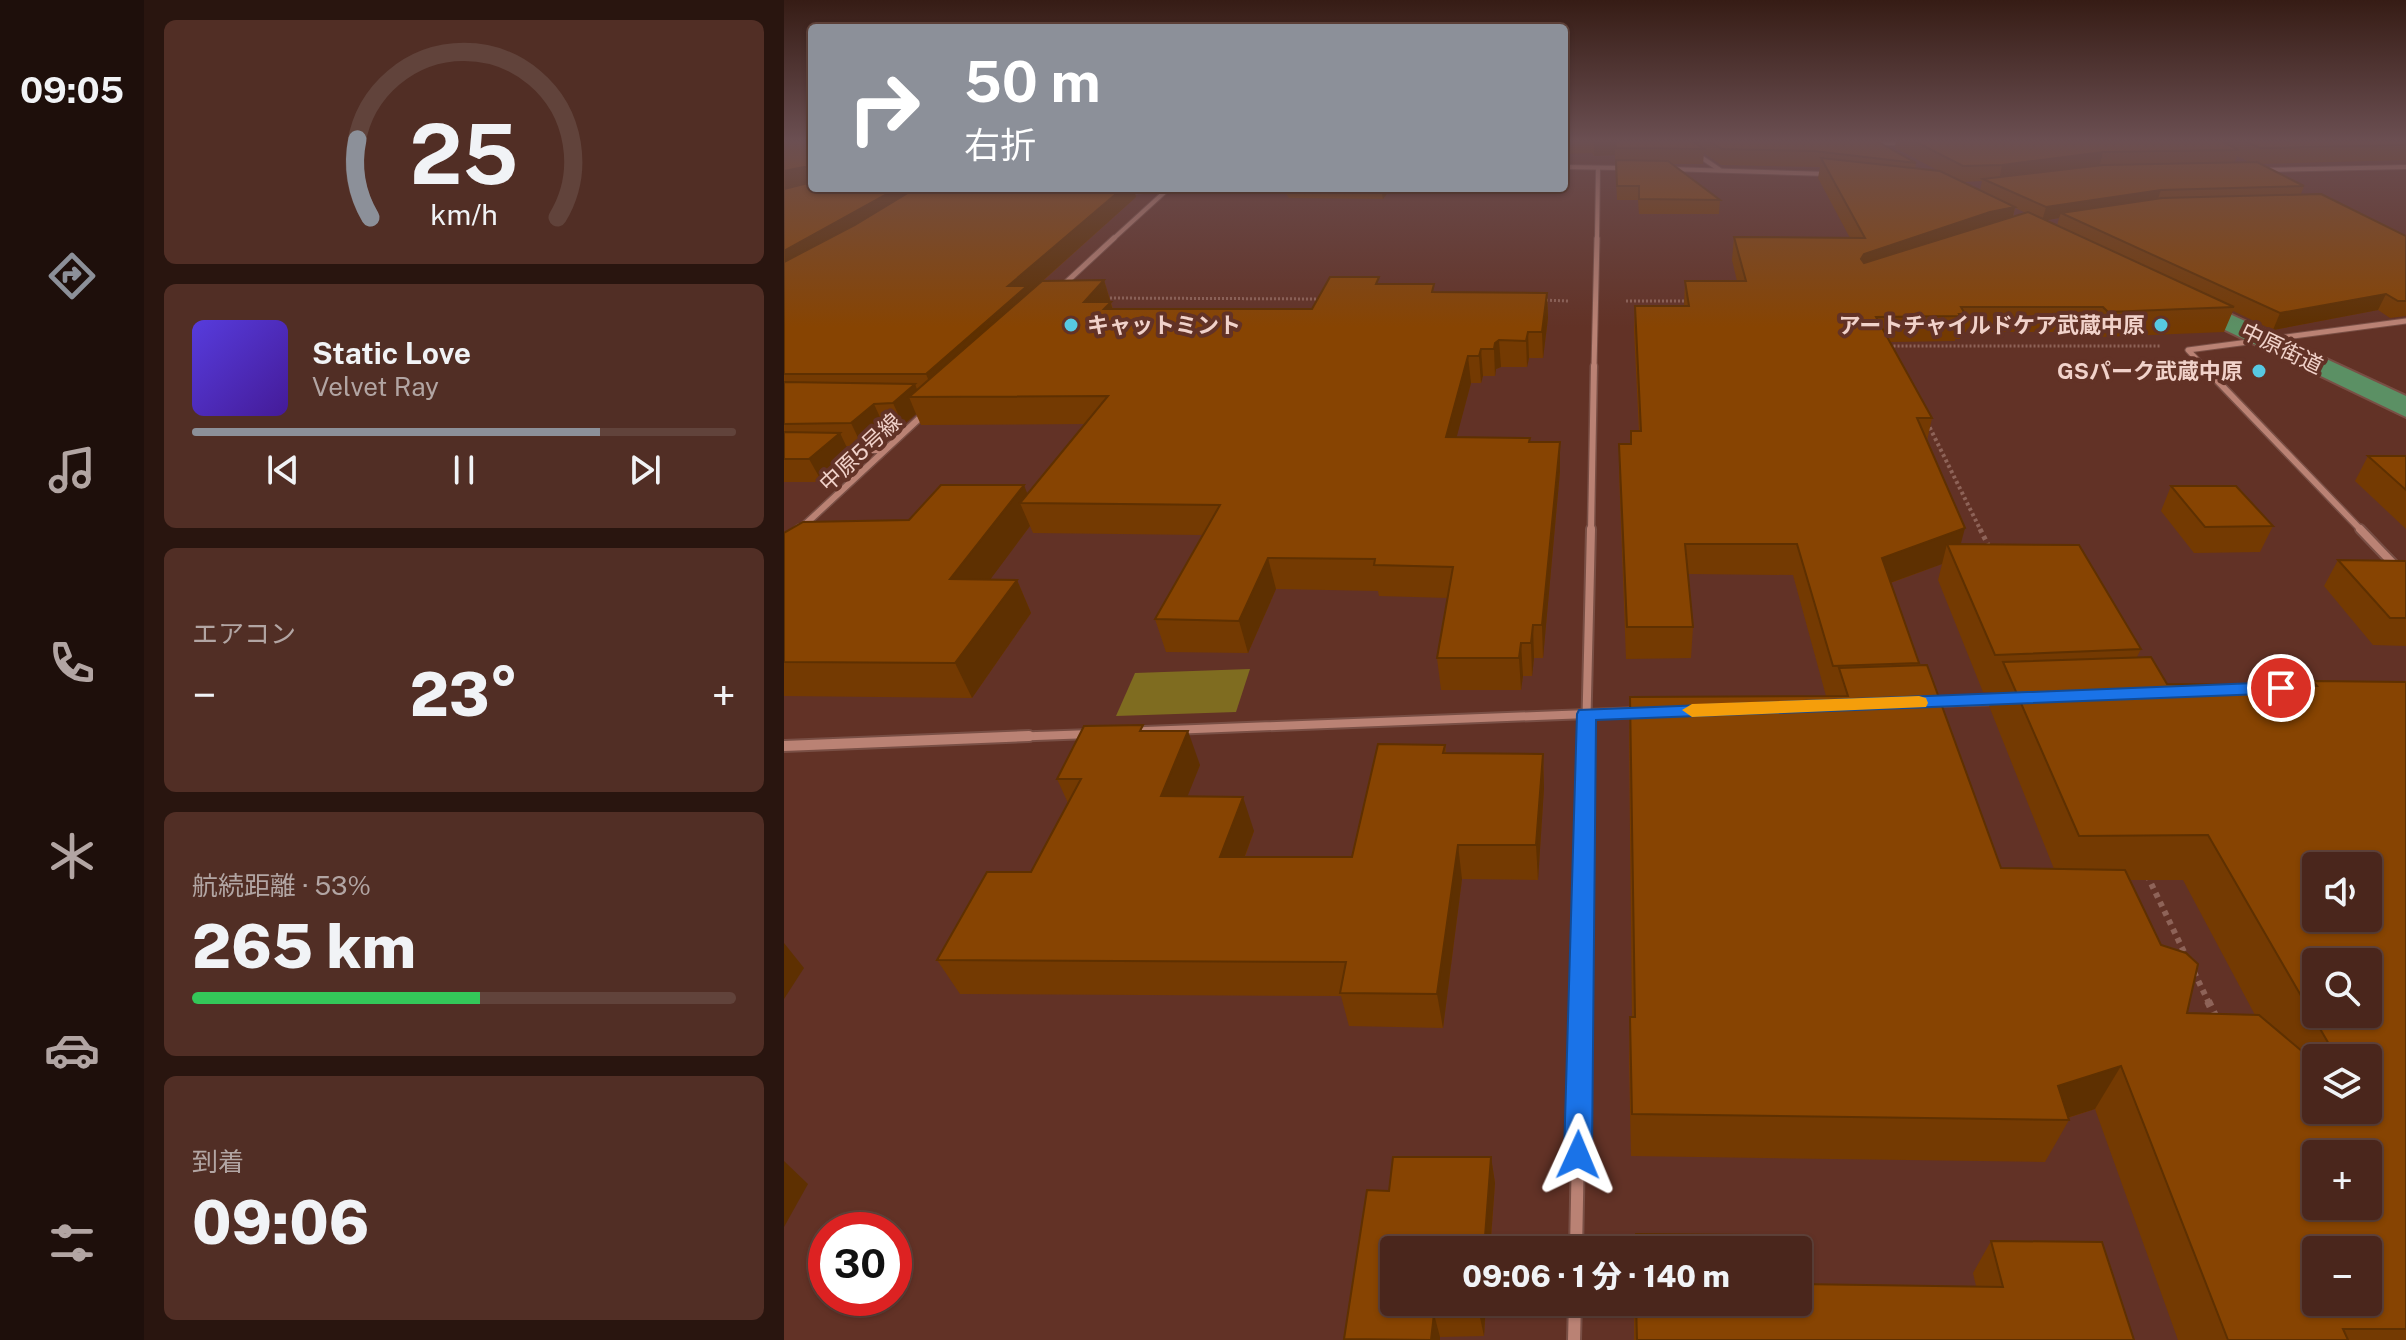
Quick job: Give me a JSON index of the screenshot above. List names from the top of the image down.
{
  "streets": {
    "main road": ["中原街道"],
    "street": ["中原5号線"]
  },
  "places": ["キャットミント", "アートチャイルドケア武蔵中原", "GSパーク武蔵中原"],
  "page": {
    "tabs": "09:05",
    "turn": ["50 m", "右折"],
    "song": ["Static Love", "Velvet Ray"],
    "tile": [
      "エアコン",
      ["航続距離 · 53%", "265 km"],
      ["到着", "09:06"]
    ],
    "heat": ["−", "23°", "+"],
    "map_buttons": ["+", "−"],
    "limit": "30",
    "trip": "09:06 · 1 分 · 140 m",
    "gauge": ["25", "km/h"]
  }
}
